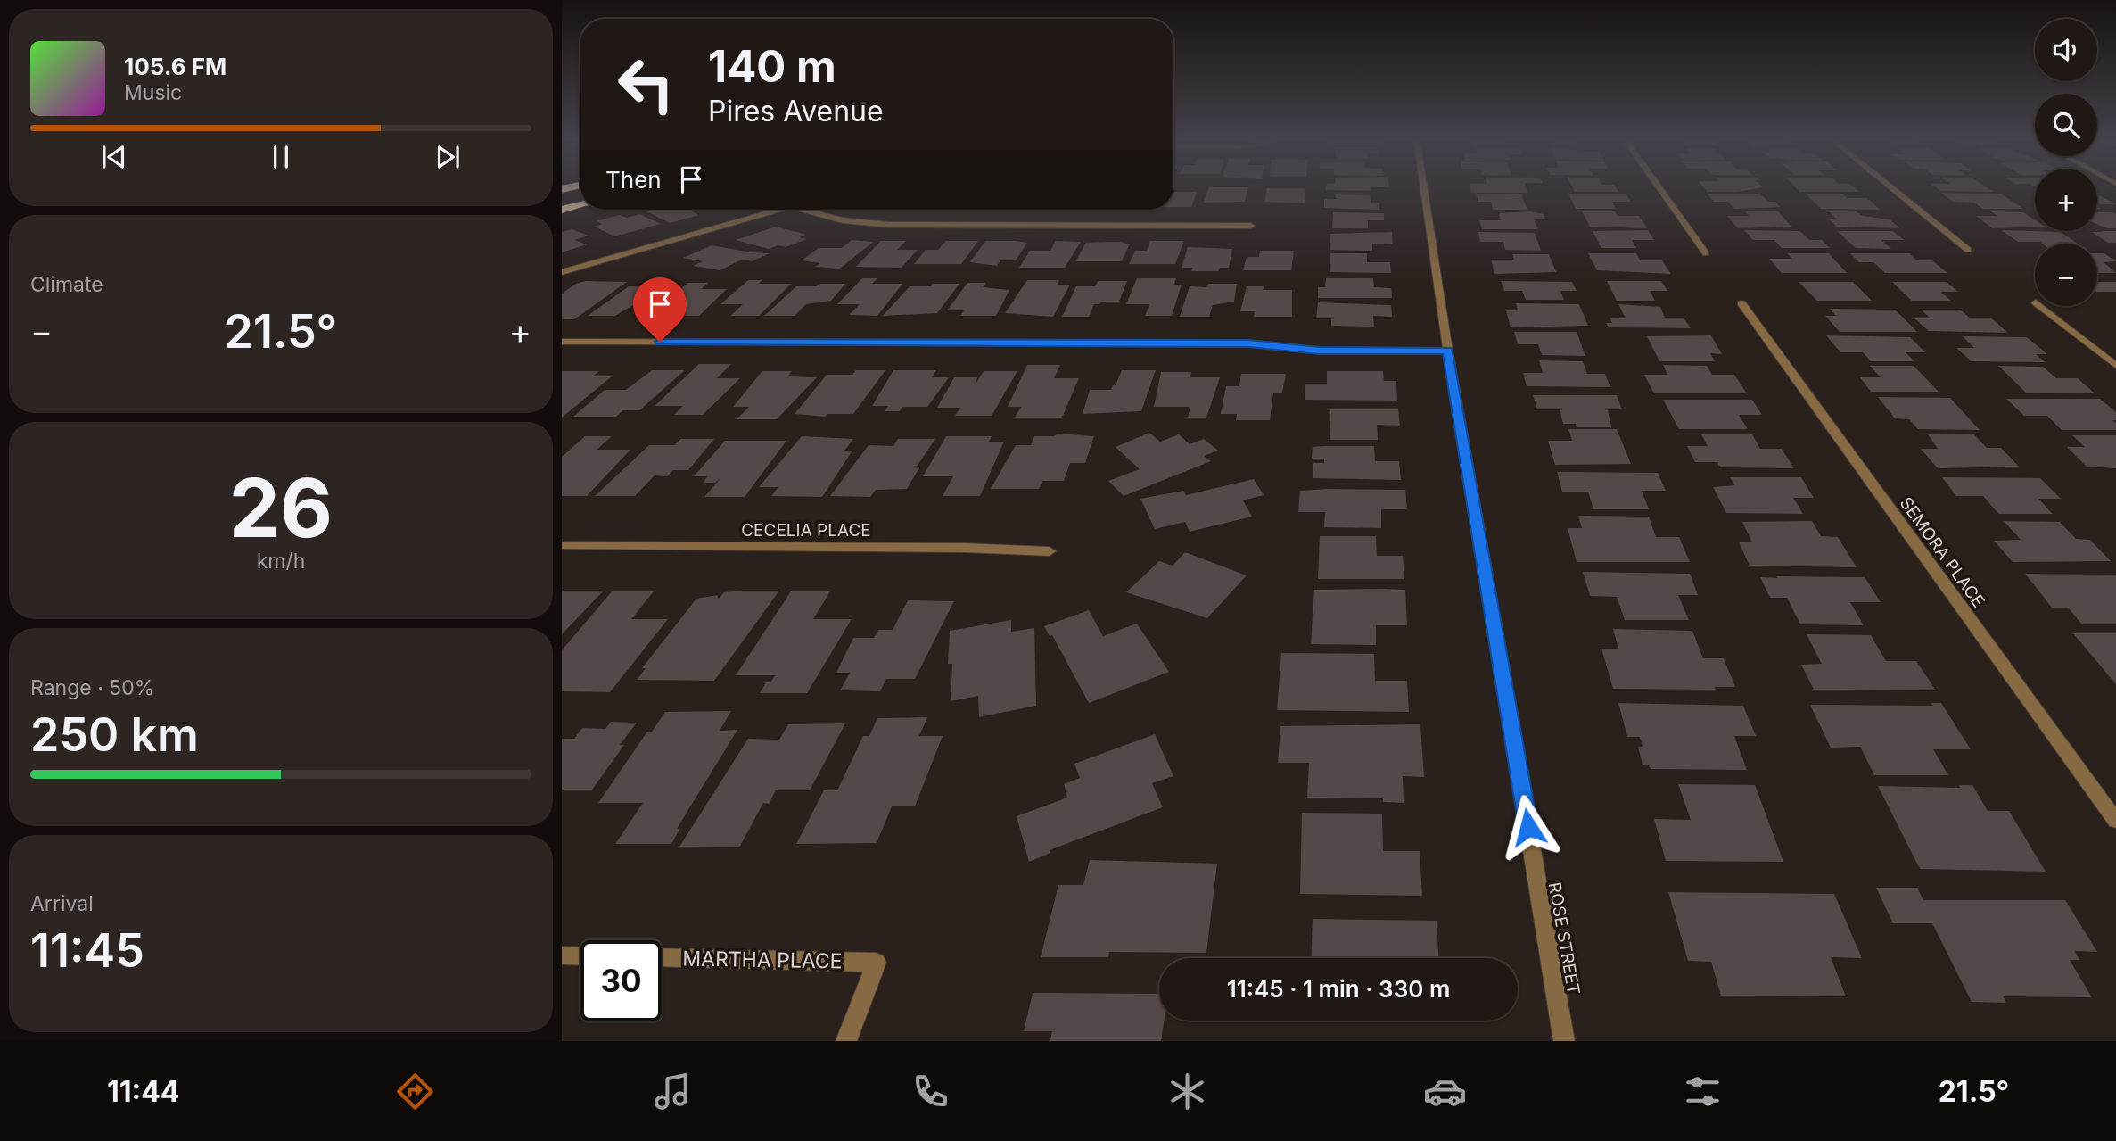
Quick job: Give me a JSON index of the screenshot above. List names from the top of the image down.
{
  "streets": {
    "street": [
      "CECELIA PLACE",
      "SEMORA PLACE",
      "ROSE STREET",
      "MARTHA PLACE"
    ]
  },
  "page": {
    "map_buttons": ["+", "−"],
    "turn": ["140 m", "Pires Avenue"],
    "song": ["105.6 FM", "Music"],
    "then": "Then",
    "tile": [
      "Climate",
      ["26", "km/h"],
      ["Range · 50%", "250 km"],
      ["Arrival", "11:45"]
    ],
    "heat": ["−", "21.5°", "+"],
    "limit": "30",
    "trip": "11:45 · 1 min · 330 m",
    "tabs": ["11:44", "21.5°"]
  }
}
